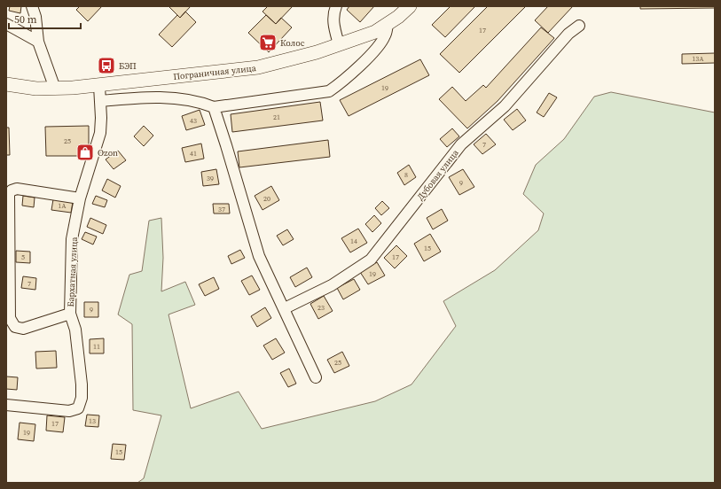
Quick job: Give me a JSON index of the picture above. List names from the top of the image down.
{
  "streets": {
    "main road": ["Пограничная улица"],
    "street": ["Дубовая улица", "Бархатная улица"]
  },
  "crossings": [
    ["Пограничная улица", "Бархатная улица"]
  ],
  "places": {
    "supermarket": ["Колос"],
    "bus stop": ["БЭП"],
    "shop": ["Ozon"]
  },
  "house_numbers": [
    "17",
    "13А",
    "19",
    "21",
    "43",
    "25",
    "7",
    "41",
    "8",
    "39",
    "9",
    "20",
    "1А",
    "37",
    "14",
    "15",
    "5",
    "17",
    "19",
    "7",
    "23",
    "9",
    "11",
    "25",
    "13",
    "17",
    "19",
    "15"
  ],
  "scale_bar": "50 m"
}
